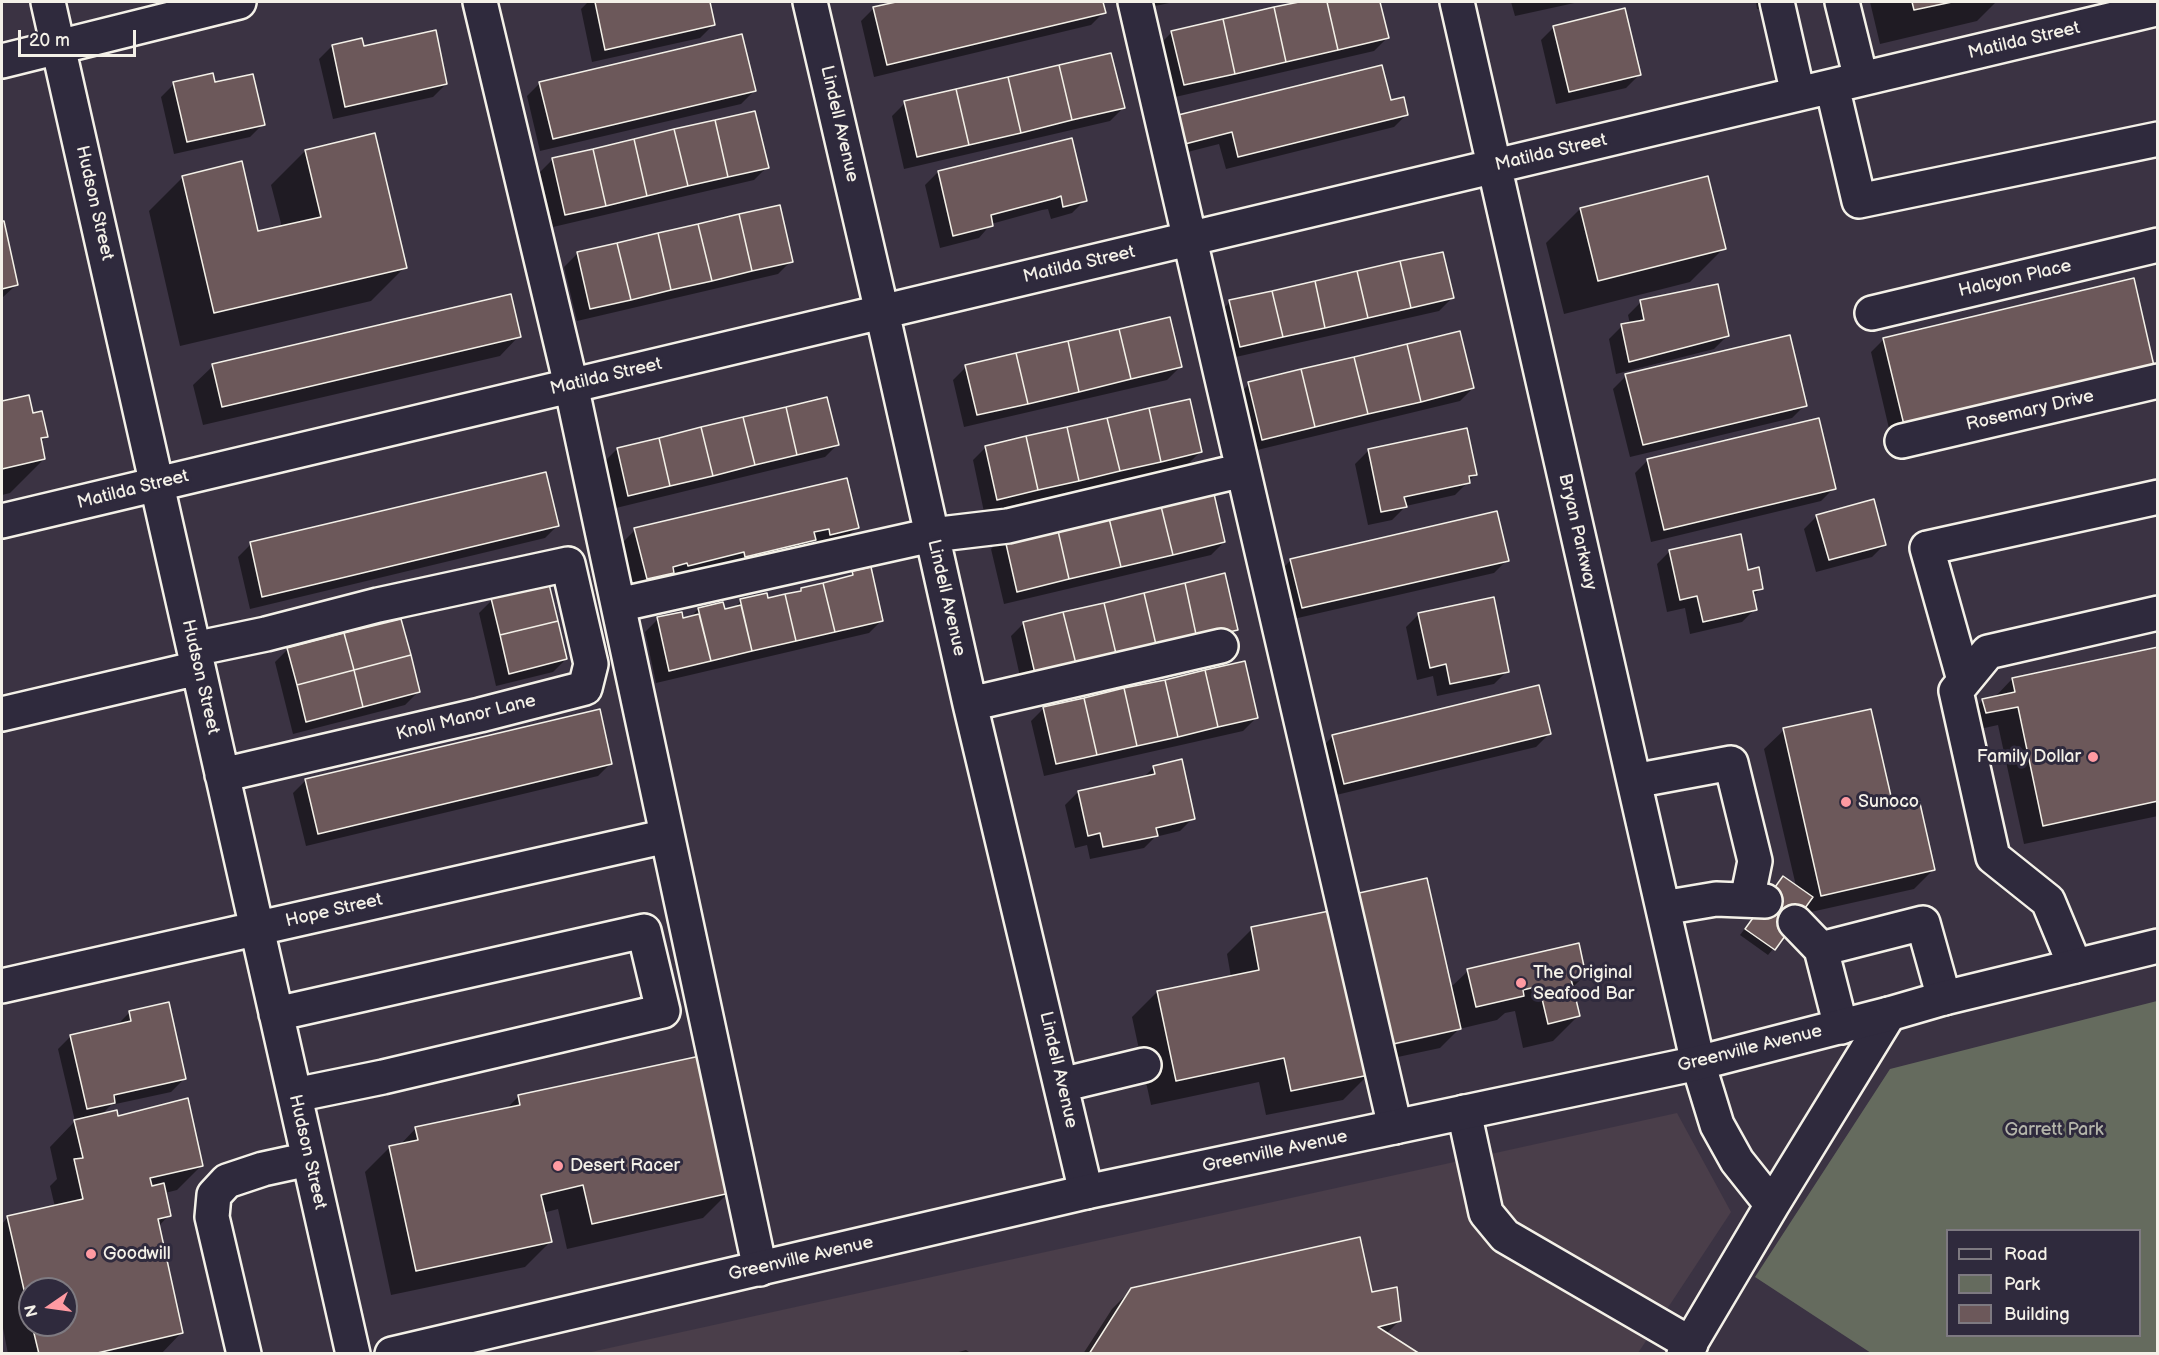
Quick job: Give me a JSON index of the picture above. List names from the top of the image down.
{
  "streets": {
    "street": [
      "Matilda Street",
      "Lindell Avenue",
      "Hudson Street",
      "Halcyon Place",
      "Rosemary Drive",
      "Bryan Parkway",
      "Knoll Manor Lane",
      "Hope Street",
      "Greenville Avenue"
    ]
  },
  "crossings": [
    ["Matilda Street", "Lindell Avenue"],
    ["Matilda Street", "Hudson Street"],
    ["Matilda Street", "Bryan Parkway"],
    ["Lindell Avenue", "Greenville Avenue"],
    ["Hudson Street", "Knoll Manor Lane"],
    ["Hudson Street", "Hope Street"],
    ["Bryan Parkway", "Greenville Avenue"]
  ],
  "parks": ["Garrett Park"],
  "places": [
    "Family Dollar",
    "Sunoco",
    "The Original Seafood Bar",
    "Desert Racer",
    "Goodwill"
  ],
  "legend": ["Road", "Park", "Building"],
  "scale_bar": "20 m",
  "north": "left"
}
